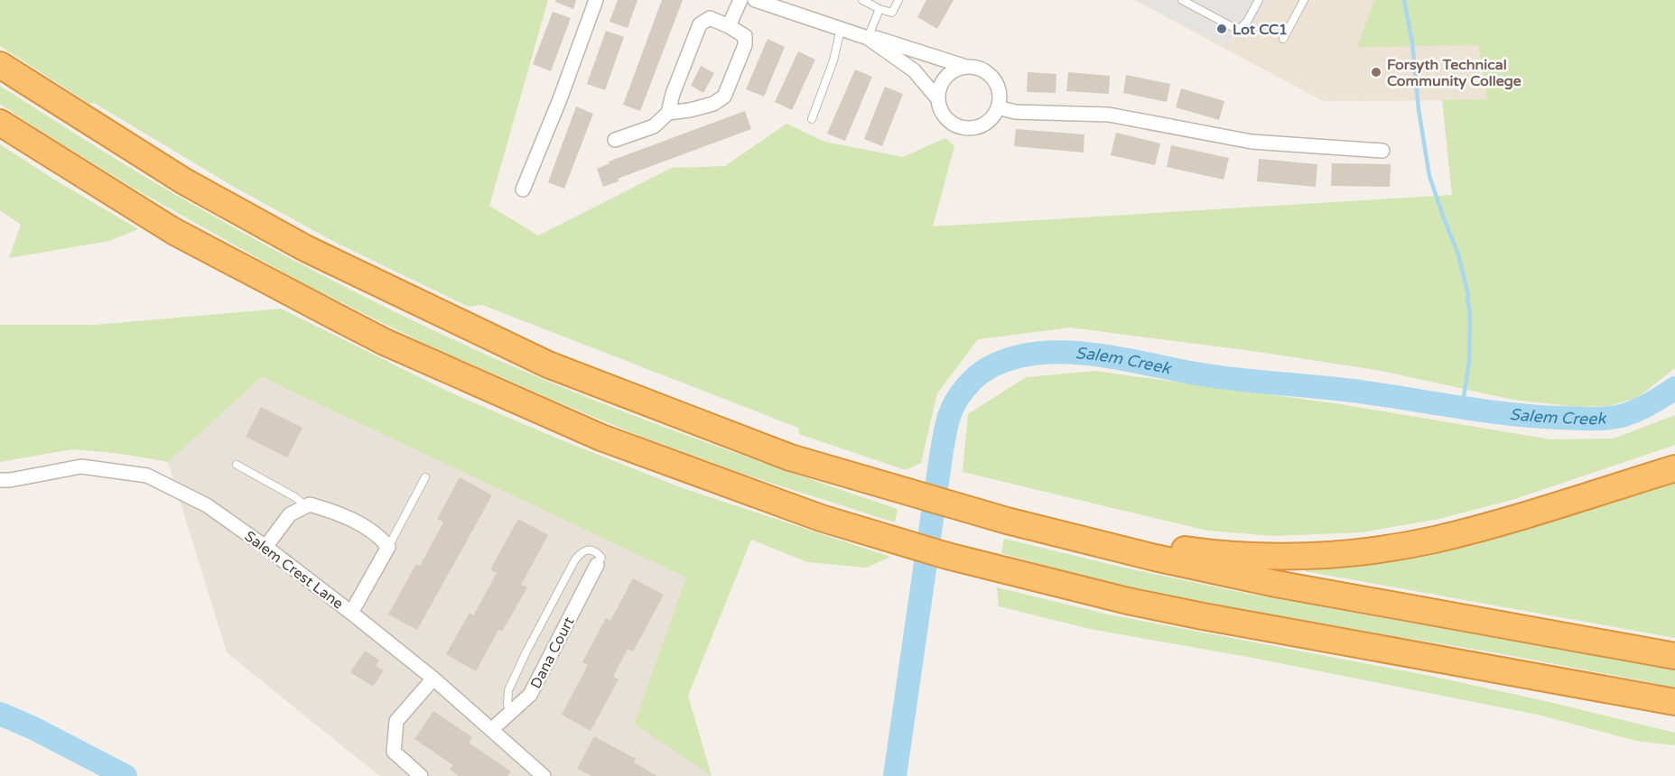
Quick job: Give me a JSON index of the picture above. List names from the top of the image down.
{
  "streets": {
    "street": ["Salem Crest Lane", "Dana Court"]
  },
  "crossings": [
    ["Salem Crest Lane", "Dana Court"]
  ],
  "water": ["Salem Creek"],
  "places": ["Lot CC1", "Forsyth Technical Community College"]
}
